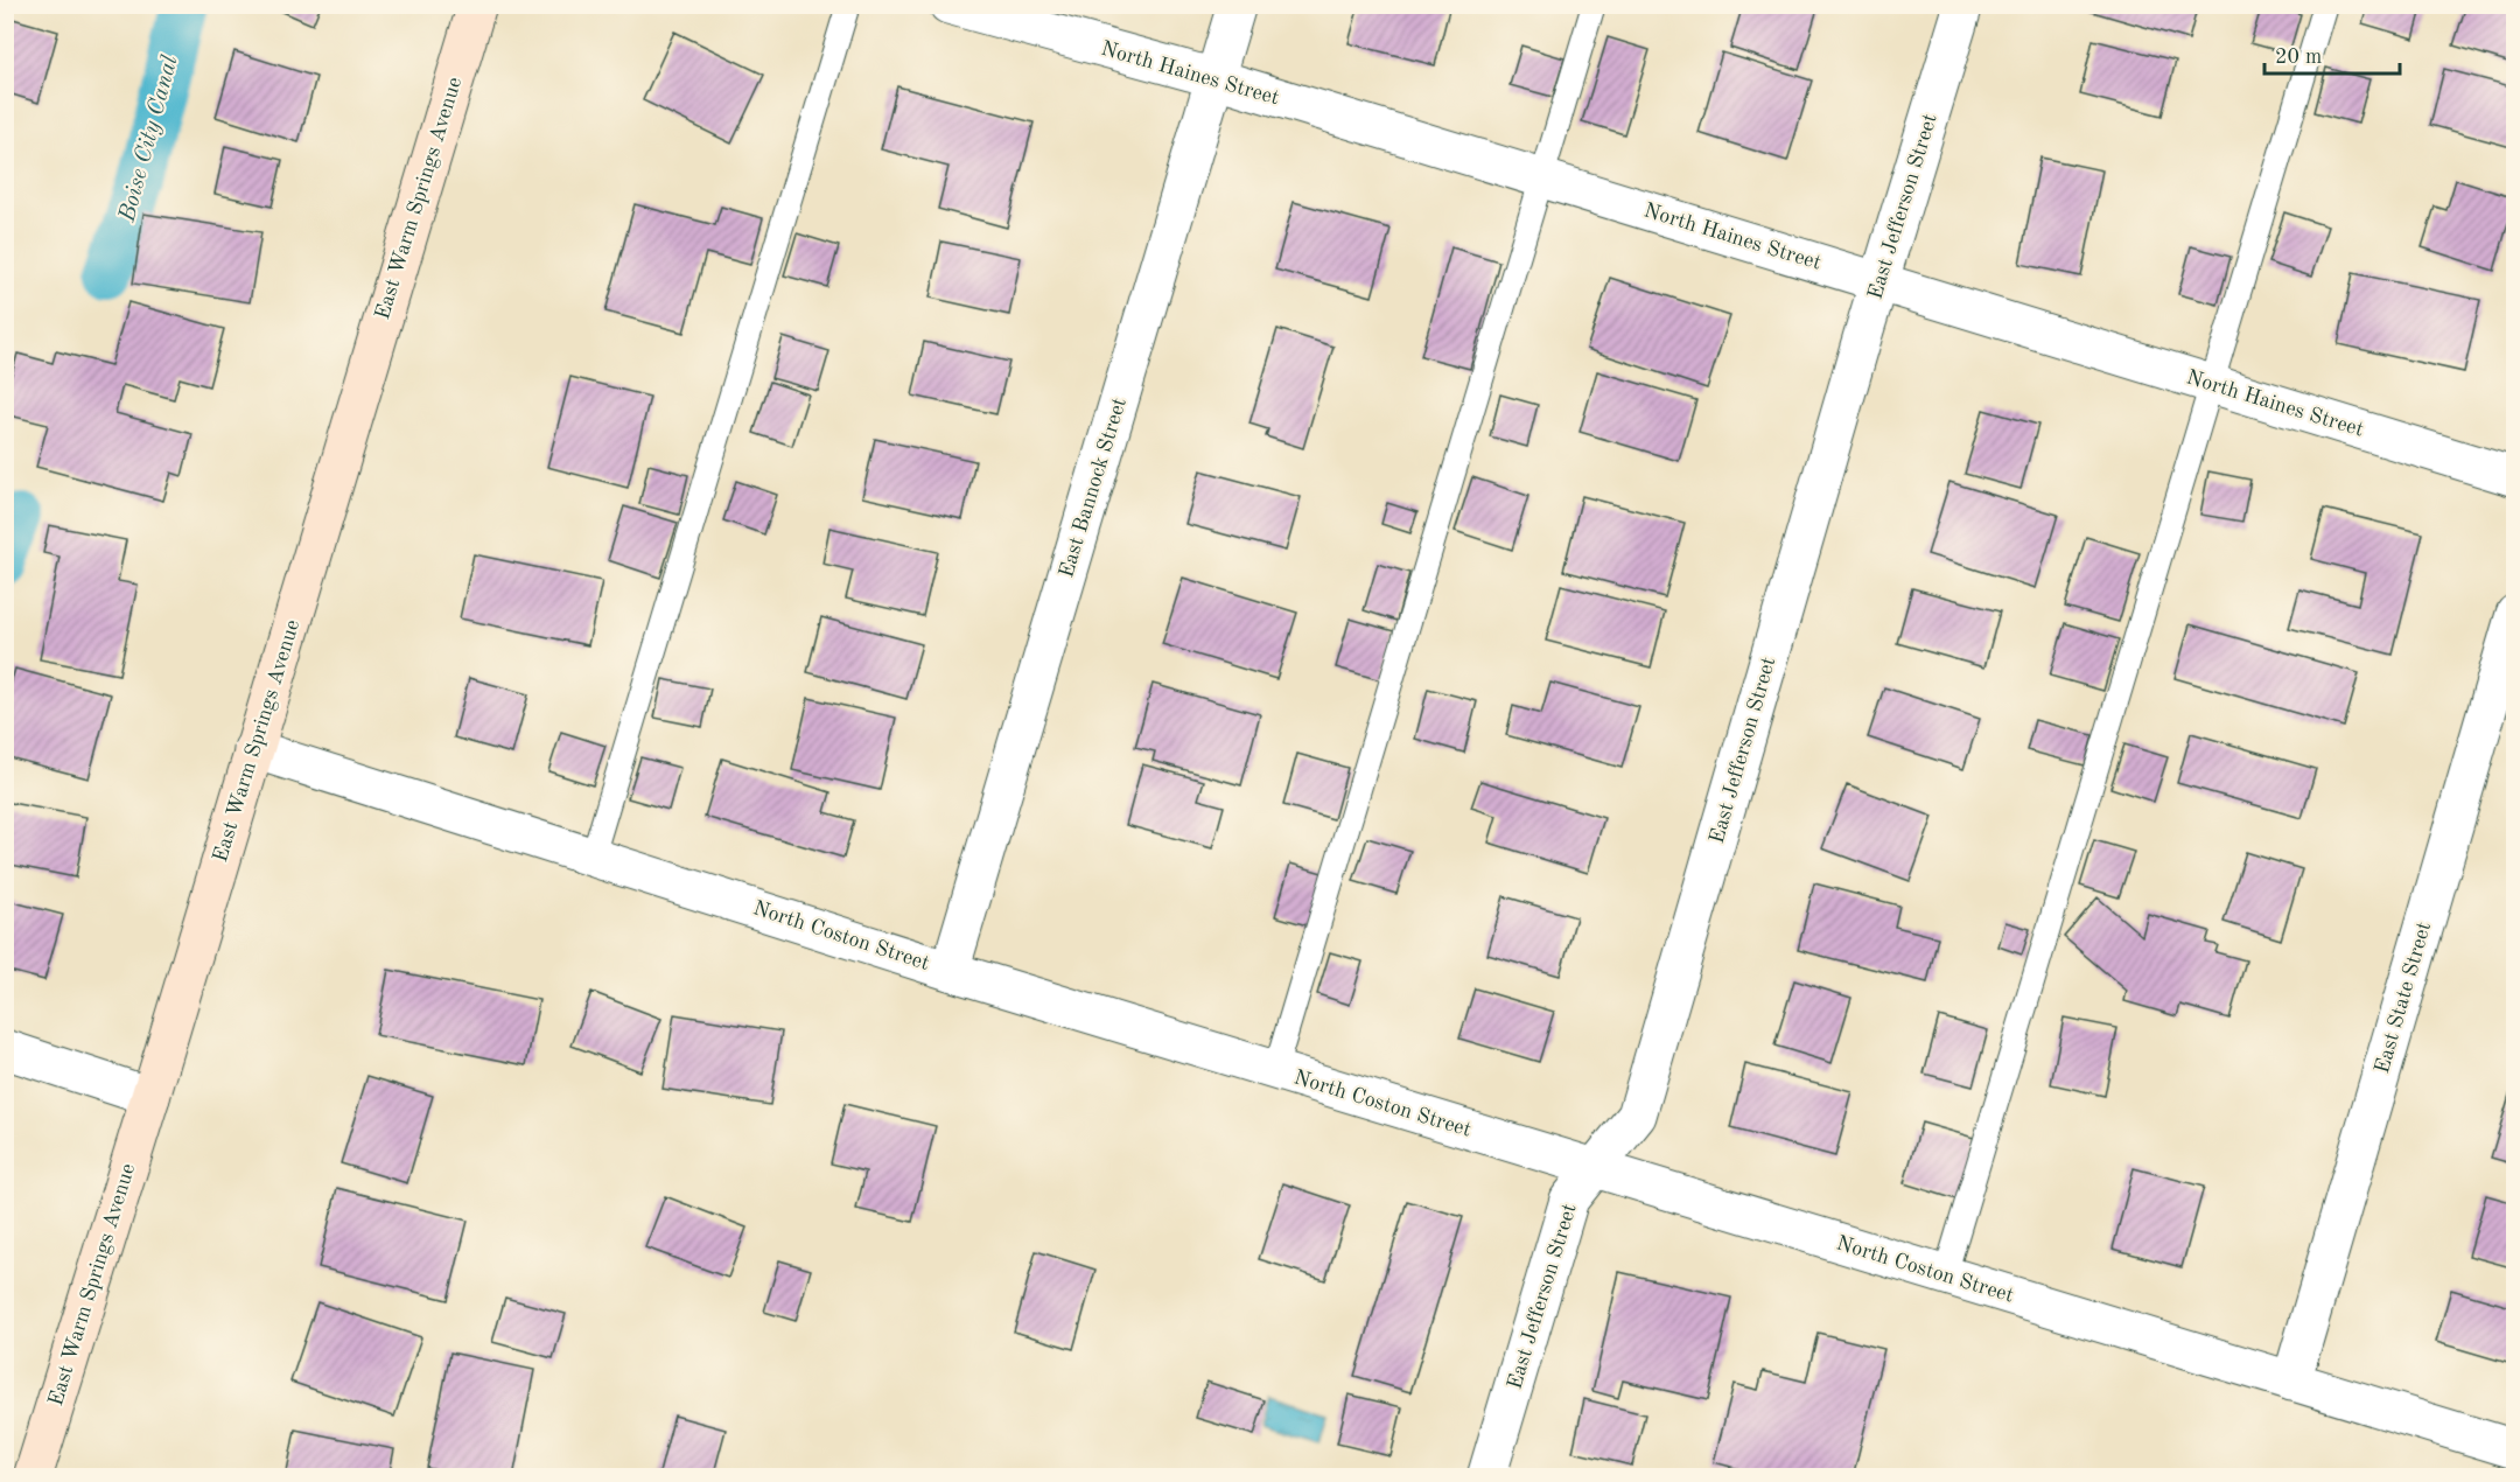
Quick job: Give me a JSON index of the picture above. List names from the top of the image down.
{
  "streets": {
    "street": [
      "North Haines Street",
      "East Warm Springs Avenue",
      "East Jefferson Street",
      "East Bannock Street",
      "North Coston Street",
      "East State Street"
    ]
  },
  "crossings": [
    ["North Haines Street", "East Jefferson Street"],
    ["North Haines Street", "East Bannock Street"],
    ["East Warm Springs Avenue", "North Coston Street"],
    ["East Jefferson Street", "North Coston Street"],
    ["East Bannock Street", "North Coston Street"],
    ["North Coston Street", "East State Street"]
  ],
  "water": ["Boise City Canal"],
  "scale_bar": "20 m"
}
